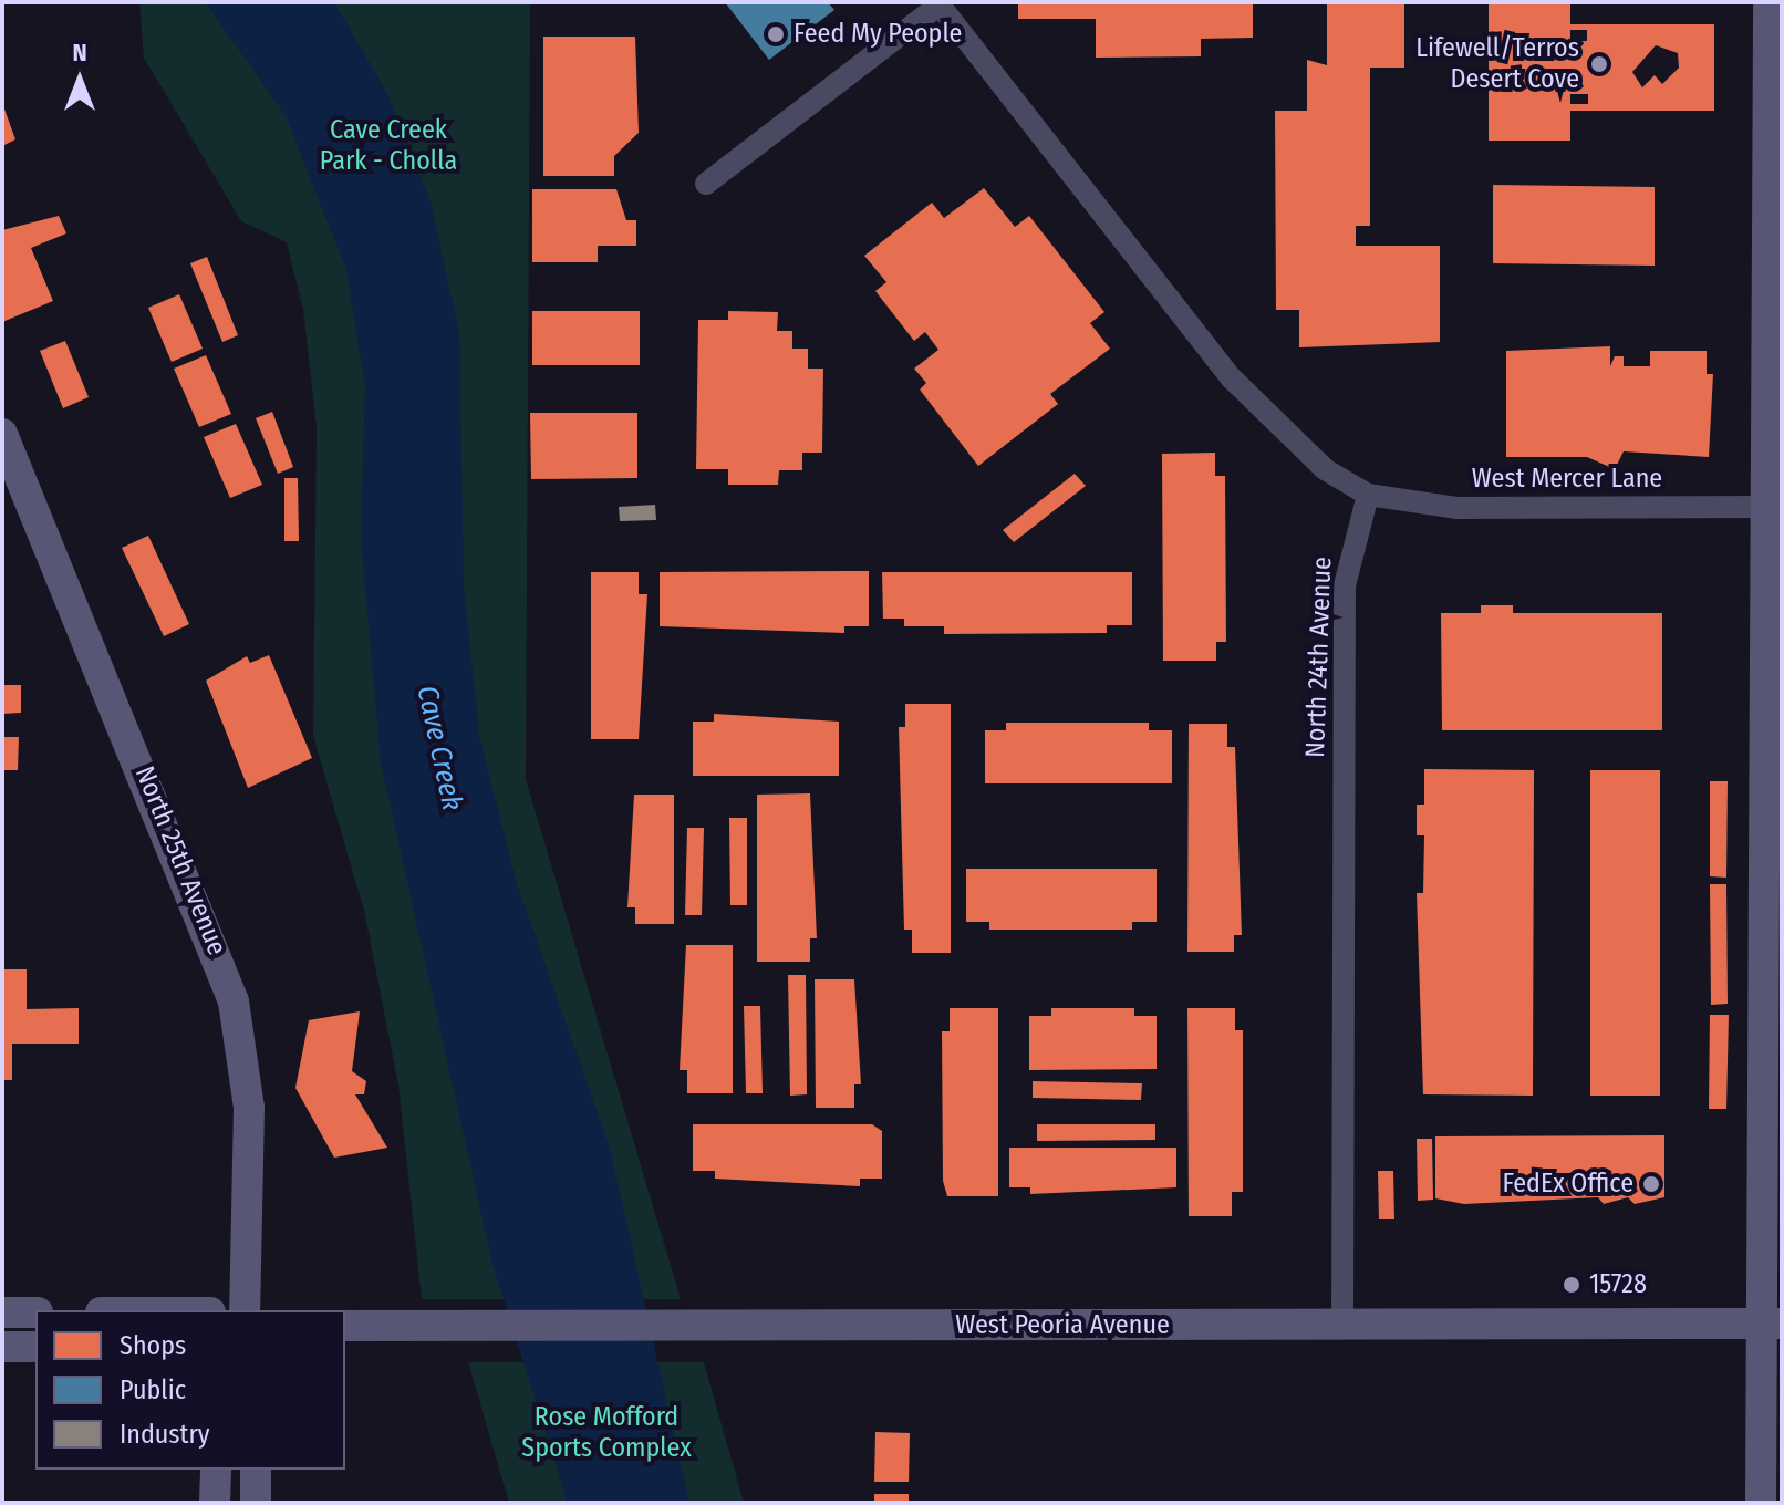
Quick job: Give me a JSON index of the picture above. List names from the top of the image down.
{
  "streets": {
    "street": [
      "West Mercer Lane",
      "North 24th Avenue",
      "North 25th Avenue",
      "West Peoria Avenue"
    ]
  },
  "crossings": [
    ["West Mercer Lane", "North 24th Avenue"],
    ["North 24th Avenue", "West Peoria Avenue"]
  ],
  "water": ["Cave Creek"],
  "parks": ["Cave Creek Park - Cholla", "Rose Mofford Sports Complex"],
  "places": [
    "Feed My People",
    "Lifewell/Terros Desert Cove",
    "FedEx Office",
    "15728"
  ],
  "legend": ["Shops", "Public", "Industry"],
  "north": "top"
}
